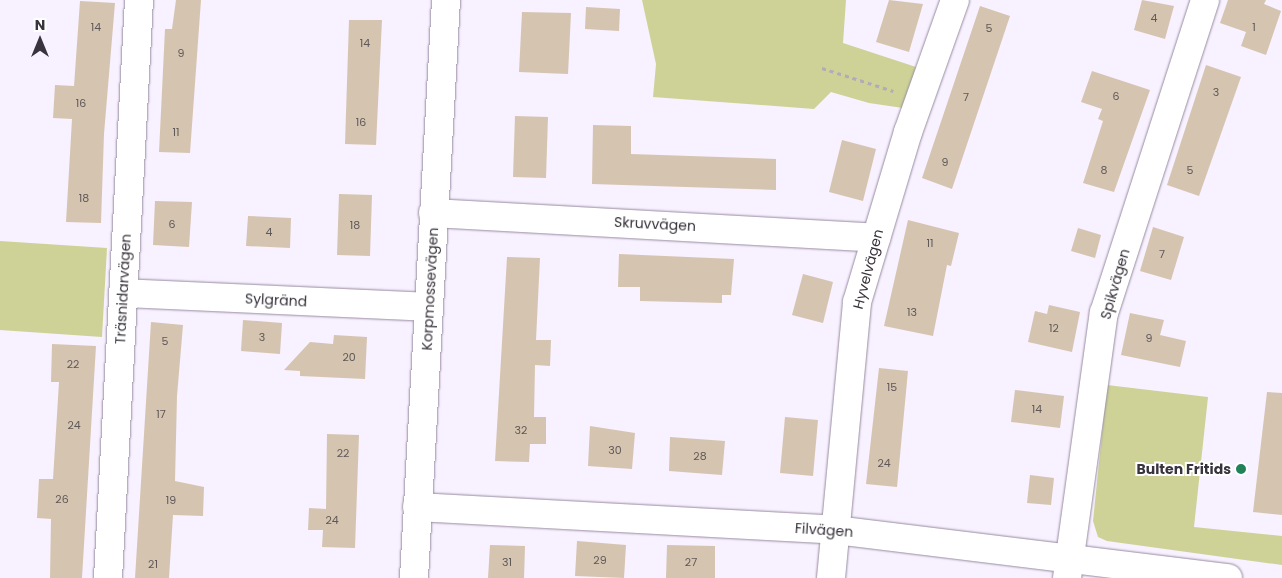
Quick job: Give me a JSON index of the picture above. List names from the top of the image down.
{
  "streets": {
    "street": [
      "Skruvvägen",
      "Hyvelvägen",
      "Spikvägen",
      "Träsnidarvägen",
      "Korpmossevägen",
      "Sylgränd",
      "Filvägen"
    ]
  },
  "crossings": [
    ["Skruvvägen", "Hyvelvägen"],
    ["Skruvvägen", "Korpmossevägen"],
    ["Hyvelvägen", "Filvägen"],
    ["Spikvägen", "Filvägen"],
    ["Träsnidarvägen", "Sylgränd"],
    ["Korpmossevägen", "Sylgränd"],
    ["Korpmossevägen", "Filvägen"]
  ],
  "places": ["Bulten Fritids"],
  "house_numbers": [
    "4",
    "14",
    "1",
    "5",
    "14",
    "9",
    "3",
    "6",
    "7",
    "16",
    "16",
    "11",
    "9",
    "8",
    "5",
    "18",
    "6",
    "18",
    "4",
    "11",
    "7",
    "13",
    "12",
    "3",
    "9",
    "5",
    "20",
    "22",
    "15",
    "14",
    "17",
    "24",
    "32",
    "30",
    "22",
    "28",
    "24",
    "26",
    "19",
    "24",
    "29",
    "31",
    "27",
    "21"
  ],
  "north": "top"
}
